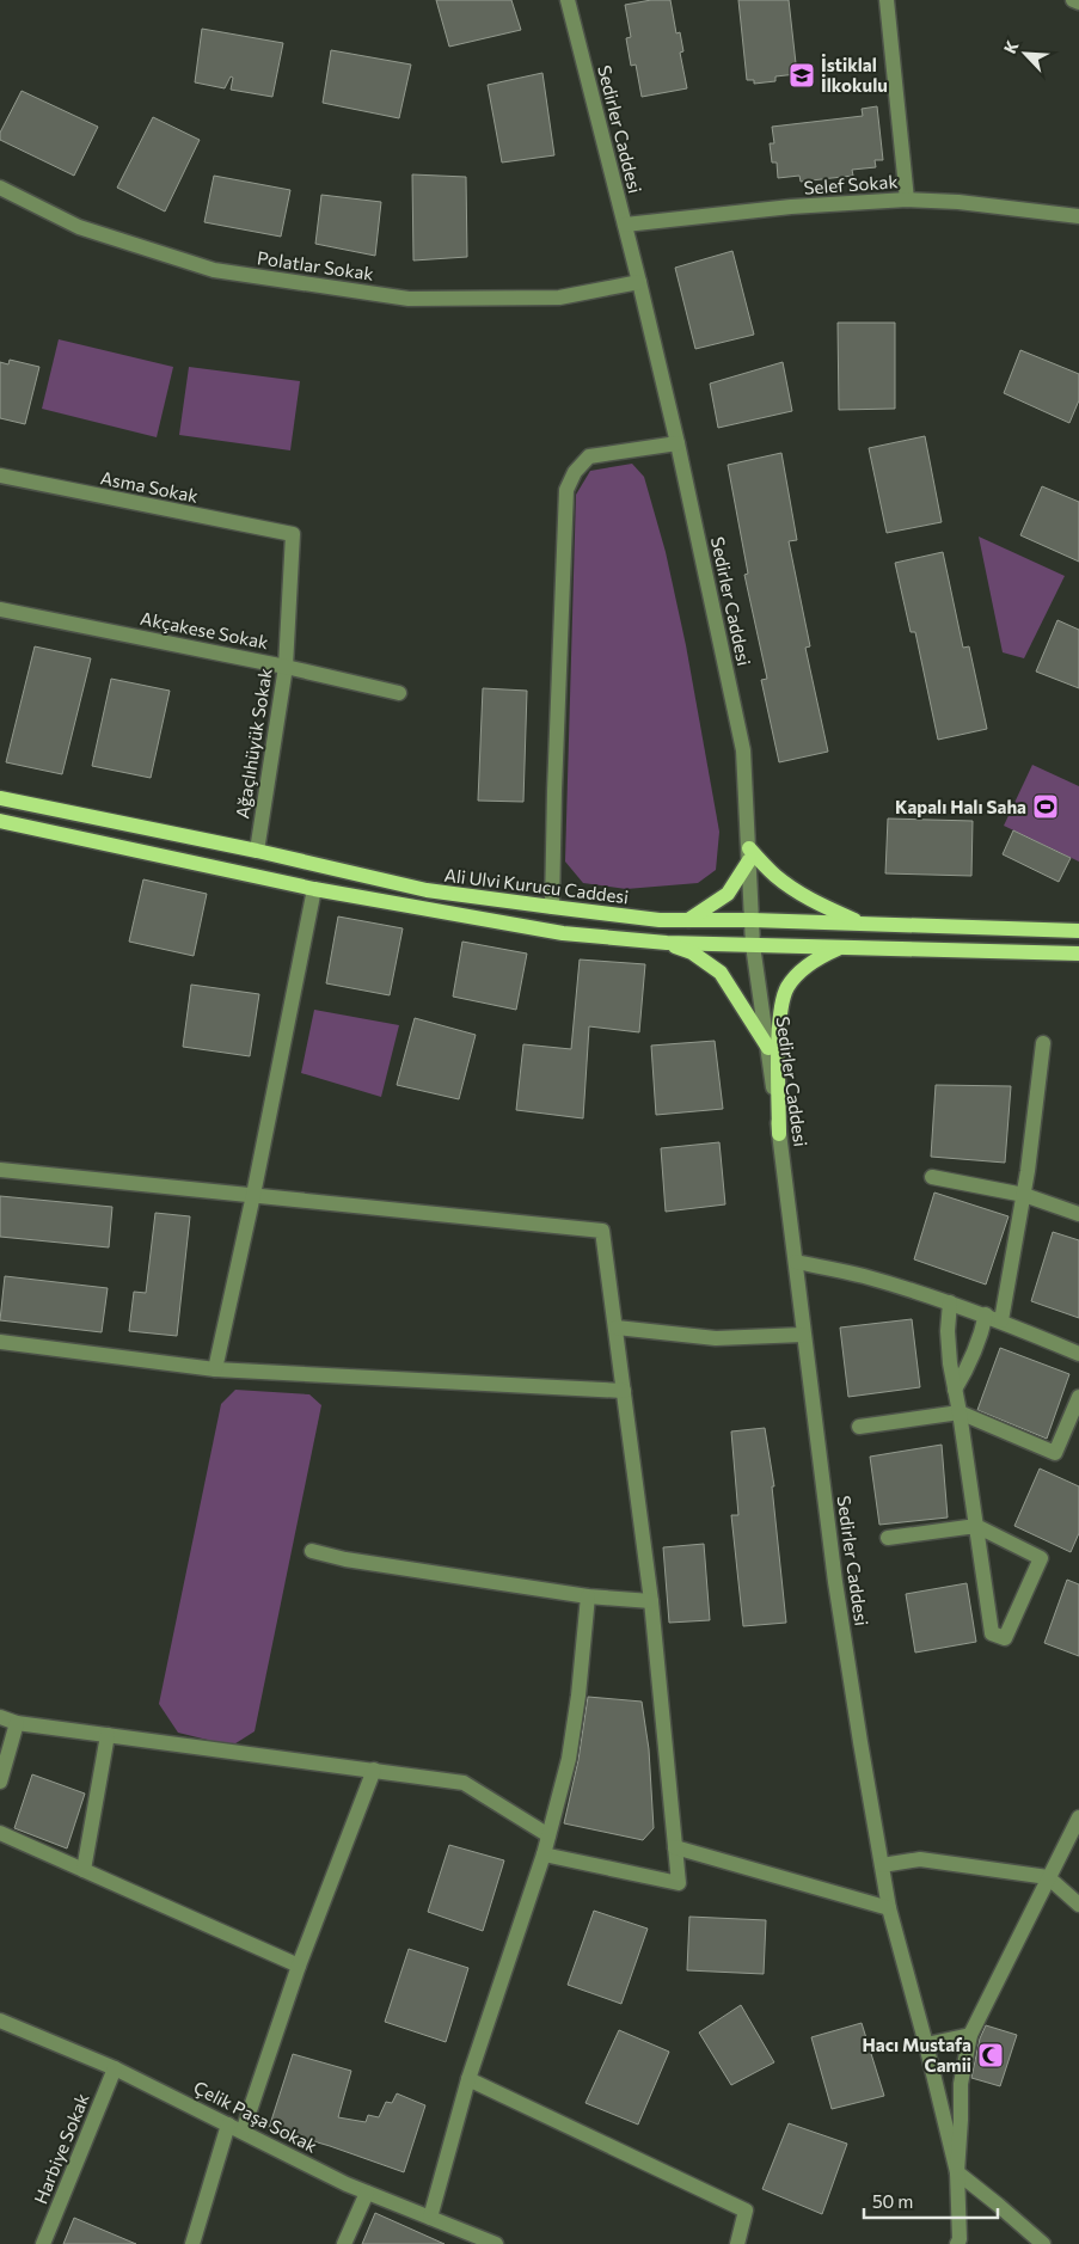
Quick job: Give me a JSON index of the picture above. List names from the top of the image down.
{
  "streets": {
    "main road": ["Ali Ulvi Kurucu Caddesi"],
    "street": [
      "Sedirler Caddesi",
      "Selef Sokak",
      "Polatlar Sokak",
      "Asma Sokak",
      "Akçakese Sokak",
      "Ağaçlıhüyük Sokak",
      "Çelik Paşa Sokak",
      "Harbiye Sokak"
    ]
  },
  "crossings": [
    ["Sedirler Caddesi", "Selef Sokak"],
    ["Sedirler Caddesi", "Polatlar Sokak"],
    ["Sedirler Caddesi", "Ali Ulvi Kurucu Caddesi"],
    ["Asma Sokak", "Ağaçlıhüyük Sokak"],
    ["Akçakese Sokak", "Ağaçlıhüyük Sokak"],
    ["Ağaçlıhüyük Sokak", "Ali Ulvi Kurucu Caddesi"],
    ["Çelik Paşa Sokak", "Harbiye Sokak"]
  ],
  "places": {
    "school or university": ["İstiklal İlkokulu"],
    "sports": ["Kapalı Halı Saha"],
    "mosque": ["Hacı Mustafa Camii"]
  },
  "scale_bar": "50 m",
  "north": "top left"
}
